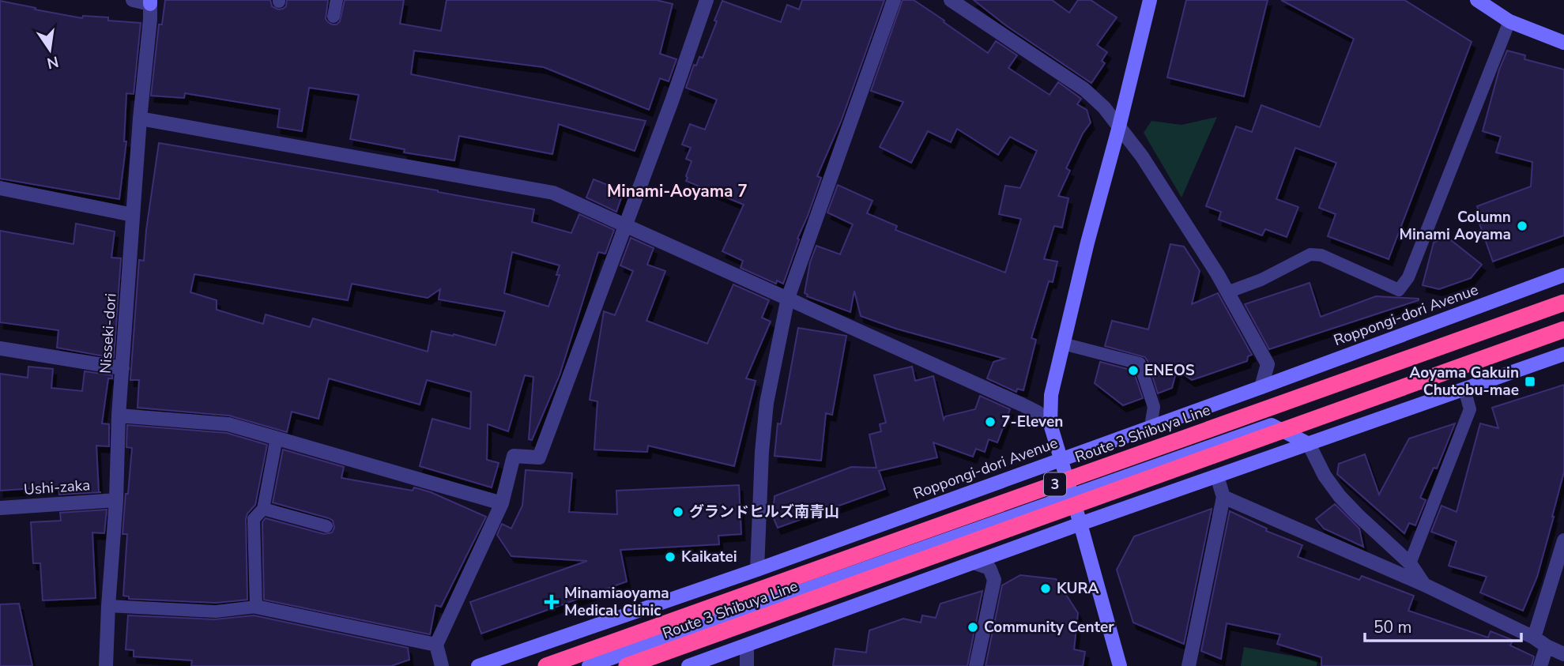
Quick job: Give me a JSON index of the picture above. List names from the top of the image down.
{
  "streets": {
    "highway": ["Route 3 Shibuya Line", "3"],
    "main road": ["Roppongi-dori Avenue"],
    "street": ["Nisseki-dori", "Ushi-zaka"]
  },
  "crossings": [
    ["Nisseki-dori", "Ushi-zaka"]
  ],
  "districts": ["Minami-Aoyama 7"],
  "places": {
    "other": [
      "Column Minami Aoyama",
      "ENEOS",
      "7-Eleven",
      "グランドヒルズ南青山",
      "Kaikatei",
      "KURA",
      "Community Center"
    ],
    "transit": ["Aoyama Gakuin Chutobu-mae"],
    "health": ["Minamiaoyama Medical Clinic"]
  },
  "scale_bar": "50 m",
  "north": "bottom"
}
